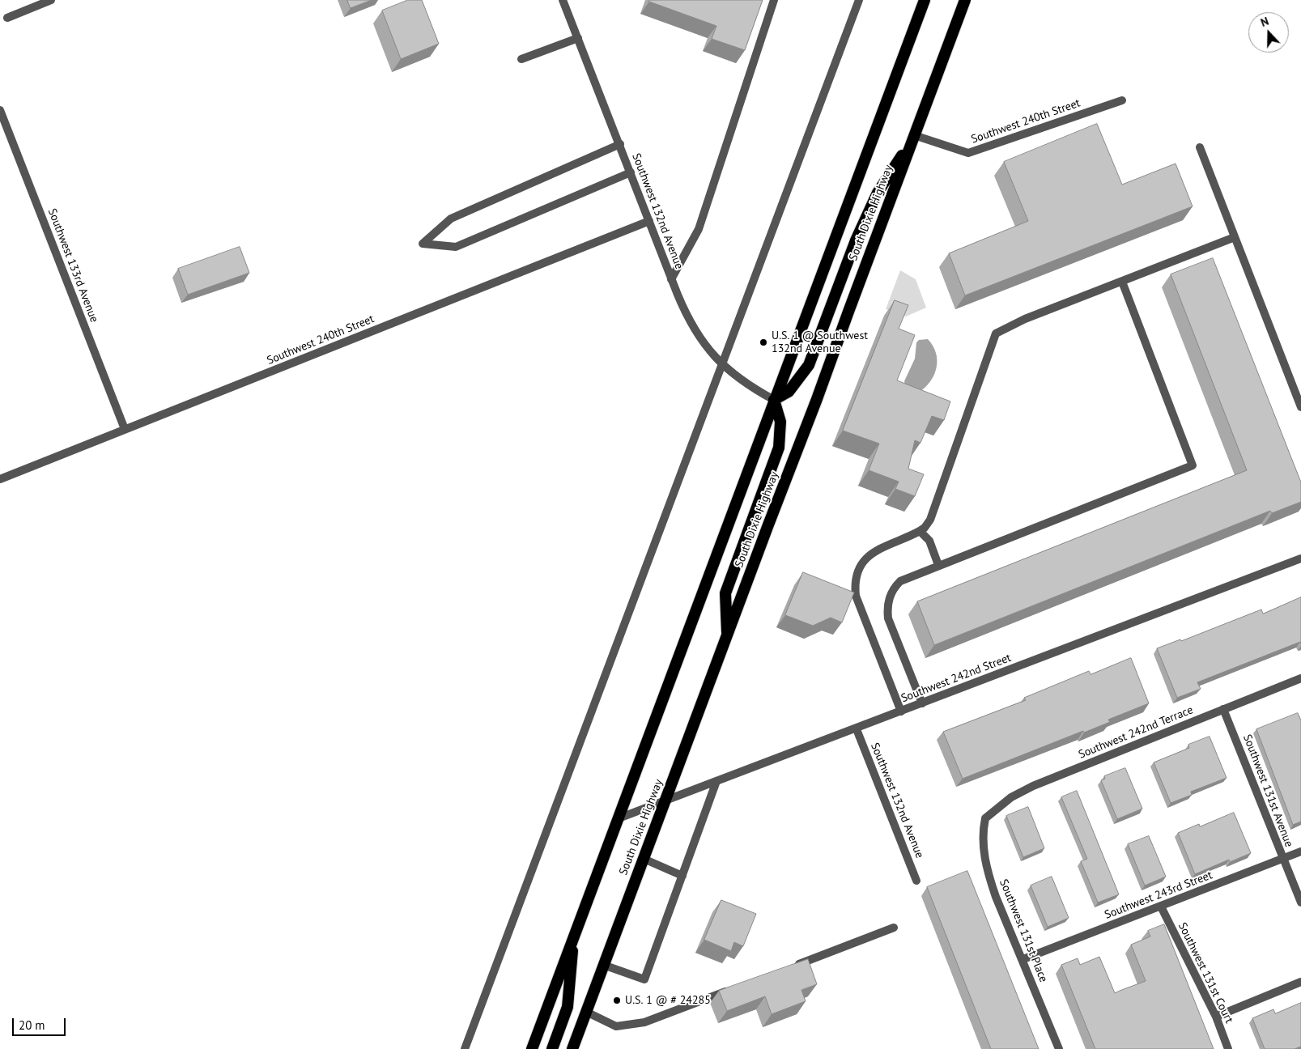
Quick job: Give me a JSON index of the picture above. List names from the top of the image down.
{
  "streets": {
    "highway": ["South Dixie Highway"],
    "street": [
      "Southwest 240th Street",
      "Southwest 132nd Avenue",
      "Southwest 133rd Avenue",
      "Southwest 242nd Street",
      "Southwest 242nd Terrace",
      "Southwest 131st Avenue",
      "Southwest 243rd Street",
      "Southwest 131st Place",
      "Southwest 131st Court"
    ]
  },
  "crossings": [
    ["Southwest 240th Street", "Southwest 132nd Avenue"],
    ["Southwest 240th Street", "South Dixie Highway"],
    ["Southwest 240th Street", "Southwest 133rd Avenue"],
    ["Southwest 132nd Avenue", "Southwest 242nd Street"],
    ["South Dixie Highway", "Southwest 242nd Street"],
    ["Southwest 242nd Terrace", "Southwest 131st Avenue"],
    ["Southwest 242nd Terrace", "Southwest 131st Place"],
    ["Southwest 131st Avenue", "Southwest 243rd Street"],
    ["Southwest 243rd Street", "Southwest 131st Place"],
    ["Southwest 243rd Street", "Southwest 131st Court"]
  ],
  "places": ["U.S. 1 @ Southwest 132nd Avenue", "U.S. 1 @ # 24285"],
  "scale_bar": "20 m",
  "north": "top"
}
